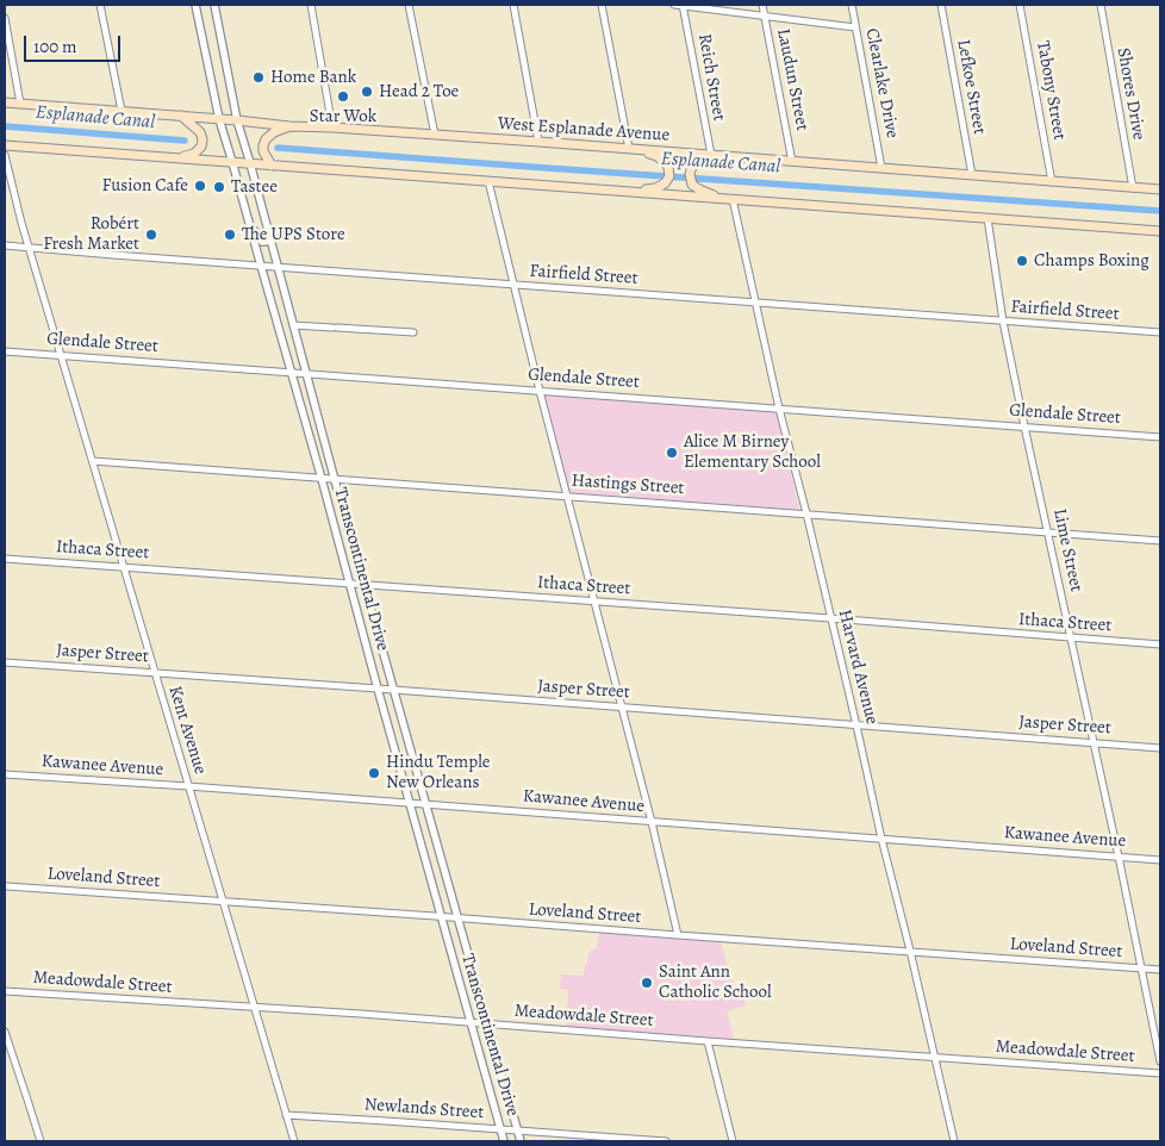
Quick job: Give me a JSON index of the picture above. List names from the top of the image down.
{
  "streets": {
    "main road": ["West Esplanade Avenue"],
    "street": [
      "Reich Street",
      "Laudun Street",
      "Clearlake Drive",
      "Lefkoe Street",
      "Tabony Street",
      "Shores Drive",
      "Fairfield Street",
      "Glendale Street",
      "Hastings Street",
      "Ithaca Street",
      "Lime Street",
      "Transcontinental Drive",
      "Jasper Street",
      "Harvard Avenue",
      "Kent Avenue",
      "Kawanee Avenue",
      "Loveland Street",
      "Meadowdale Street",
      "Newlands Street"
    ]
  },
  "crossings": [
    ["Reich Street", "West Esplanade Avenue"],
    ["Laudun Street", "West Esplanade Avenue"],
    ["Clearlake Drive", "West Esplanade Avenue"],
    ["Lefkoe Street", "West Esplanade Avenue"],
    ["Tabony Street", "West Esplanade Avenue"],
    ["Shores Drive", "West Esplanade Avenue"],
    ["West Esplanade Avenue", "Transcontinental Drive"],
    ["Fairfield Street", "Lime Street"],
    ["Fairfield Street", "Transcontinental Drive"],
    ["Fairfield Street", "Harvard Avenue"],
    ["Fairfield Street", "Kent Avenue"],
    ["Glendale Street", "Lime Street"],
    ["Glendale Street", "Transcontinental Drive"],
    ["Glendale Street", "Harvard Avenue"],
    ["Glendale Street", "Kent Avenue"],
    ["Hastings Street", "Lime Street"],
    ["Hastings Street", "Transcontinental Drive"],
    ["Hastings Street", "Harvard Avenue"],
    ["Hastings Street", "Kent Avenue"],
    ["Ithaca Street", "Lime Street"],
    ["Ithaca Street", "Transcontinental Drive"],
    ["Ithaca Street", "Harvard Avenue"],
    ["Ithaca Street", "Kent Avenue"],
    ["Lime Street", "Jasper Street"],
    ["Lime Street", "Kawanee Avenue"],
    ["Lime Street", "Loveland Street"],
    ["Transcontinental Drive", "Jasper Street"],
    ["Transcontinental Drive", "Kawanee Avenue"],
    ["Transcontinental Drive", "Loveland Street"],
    ["Transcontinental Drive", "Meadowdale Street"],
    ["Transcontinental Drive", "Newlands Street"],
    ["Jasper Street", "Harvard Avenue"],
    ["Jasper Street", "Kent Avenue"],
    ["Harvard Avenue", "Kawanee Avenue"],
    ["Harvard Avenue", "Loveland Street"],
    ["Harvard Avenue", "Meadowdale Street"],
    ["Kent Avenue", "Kawanee Avenue"],
    ["Kent Avenue", "Loveland Street"],
    ["Kent Avenue", "Meadowdale Street"],
    ["Kent Avenue", "Newlands Street"]
  ],
  "water": ["Esplanade Canal"],
  "places": [
    "Home Bank",
    "Head 2 Toe",
    "Star Wok",
    "Fusion Cafe",
    "Tastee",
    "Robért Fresh Market",
    "The UPS Store",
    "Champs Boxing",
    "Alice M Birney Elementary School",
    "Hindu Temple New Orleans",
    "Saint Ann Catholic School"
  ],
  "scale_bar": "100 m"
}
